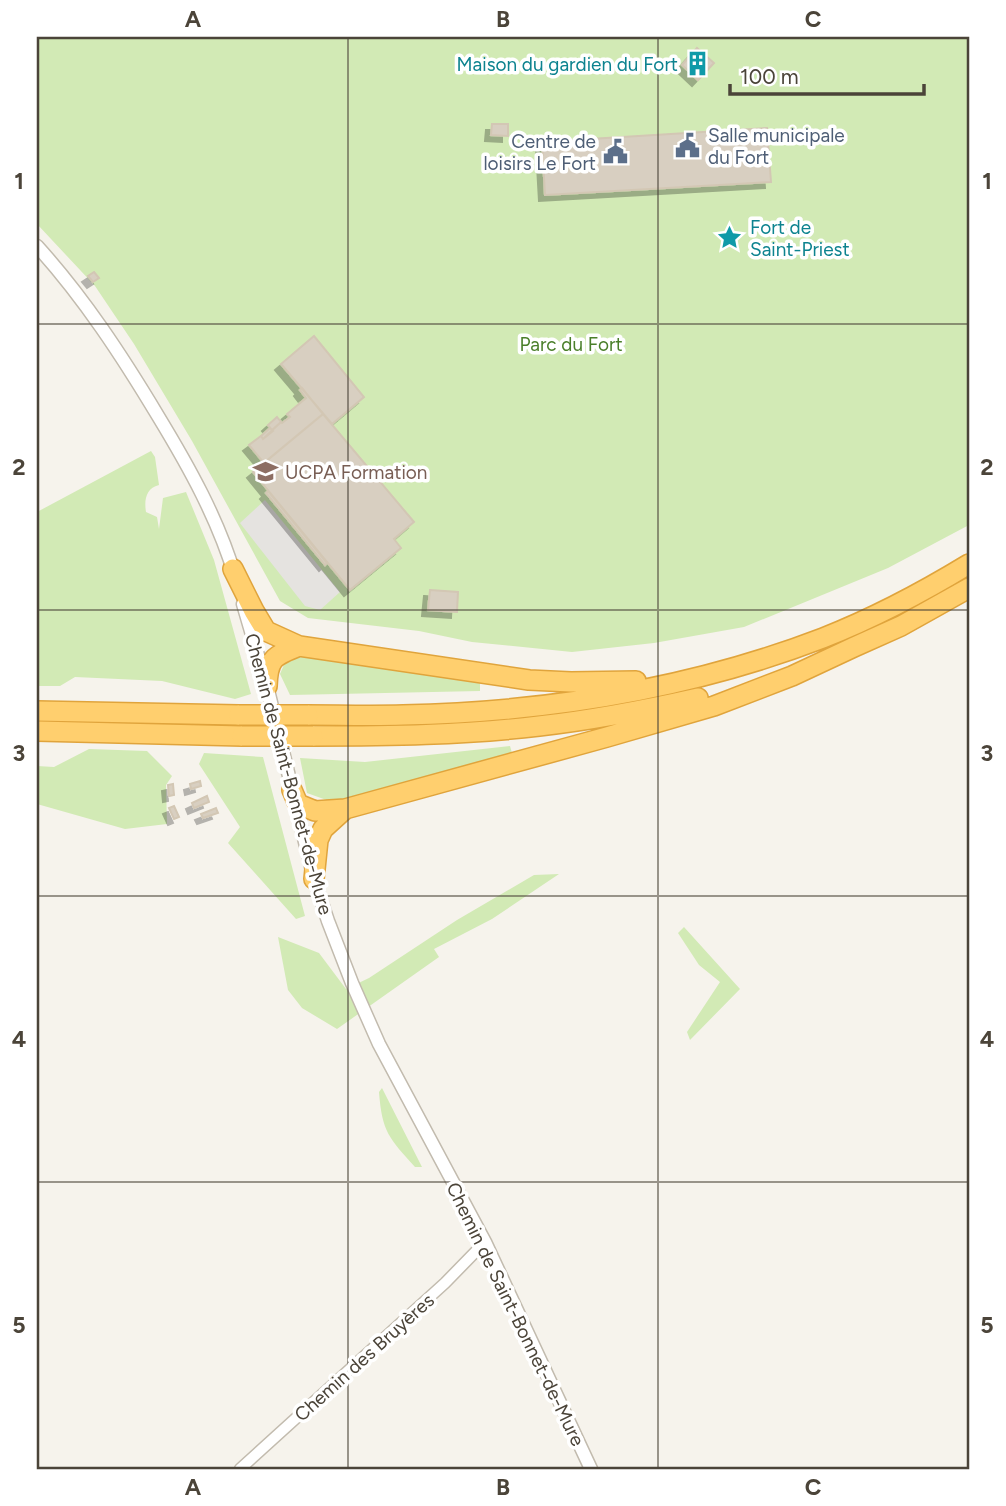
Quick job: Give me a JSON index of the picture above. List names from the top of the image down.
{
  "streets": {
    "street": ["Chemin de Saint-Bonnet-de-Mure", "Chemin des Bruyères"]
  },
  "crossings": [
    ["Chemin de Saint-Bonnet-de-Mure", "Chemin des Bruyères"]
  ],
  "parks": ["Parc du Fort"],
  "places": {
    "building": ["Maison du gardien du Fort"],
    "public building": ["Salle municipale du Fort", "Centre de loisirs Le Fort"],
    "place": ["Fort de Saint-Priest"],
    "school or university": ["UCPA Formation"]
  },
  "scale_bar": "100 m",
  "grid": {
    "columns": ["A", "B", "C"],
    "rows": [
      "1",
      "2",
      "3",
      "4",
      "5"
    ]
  }
}
